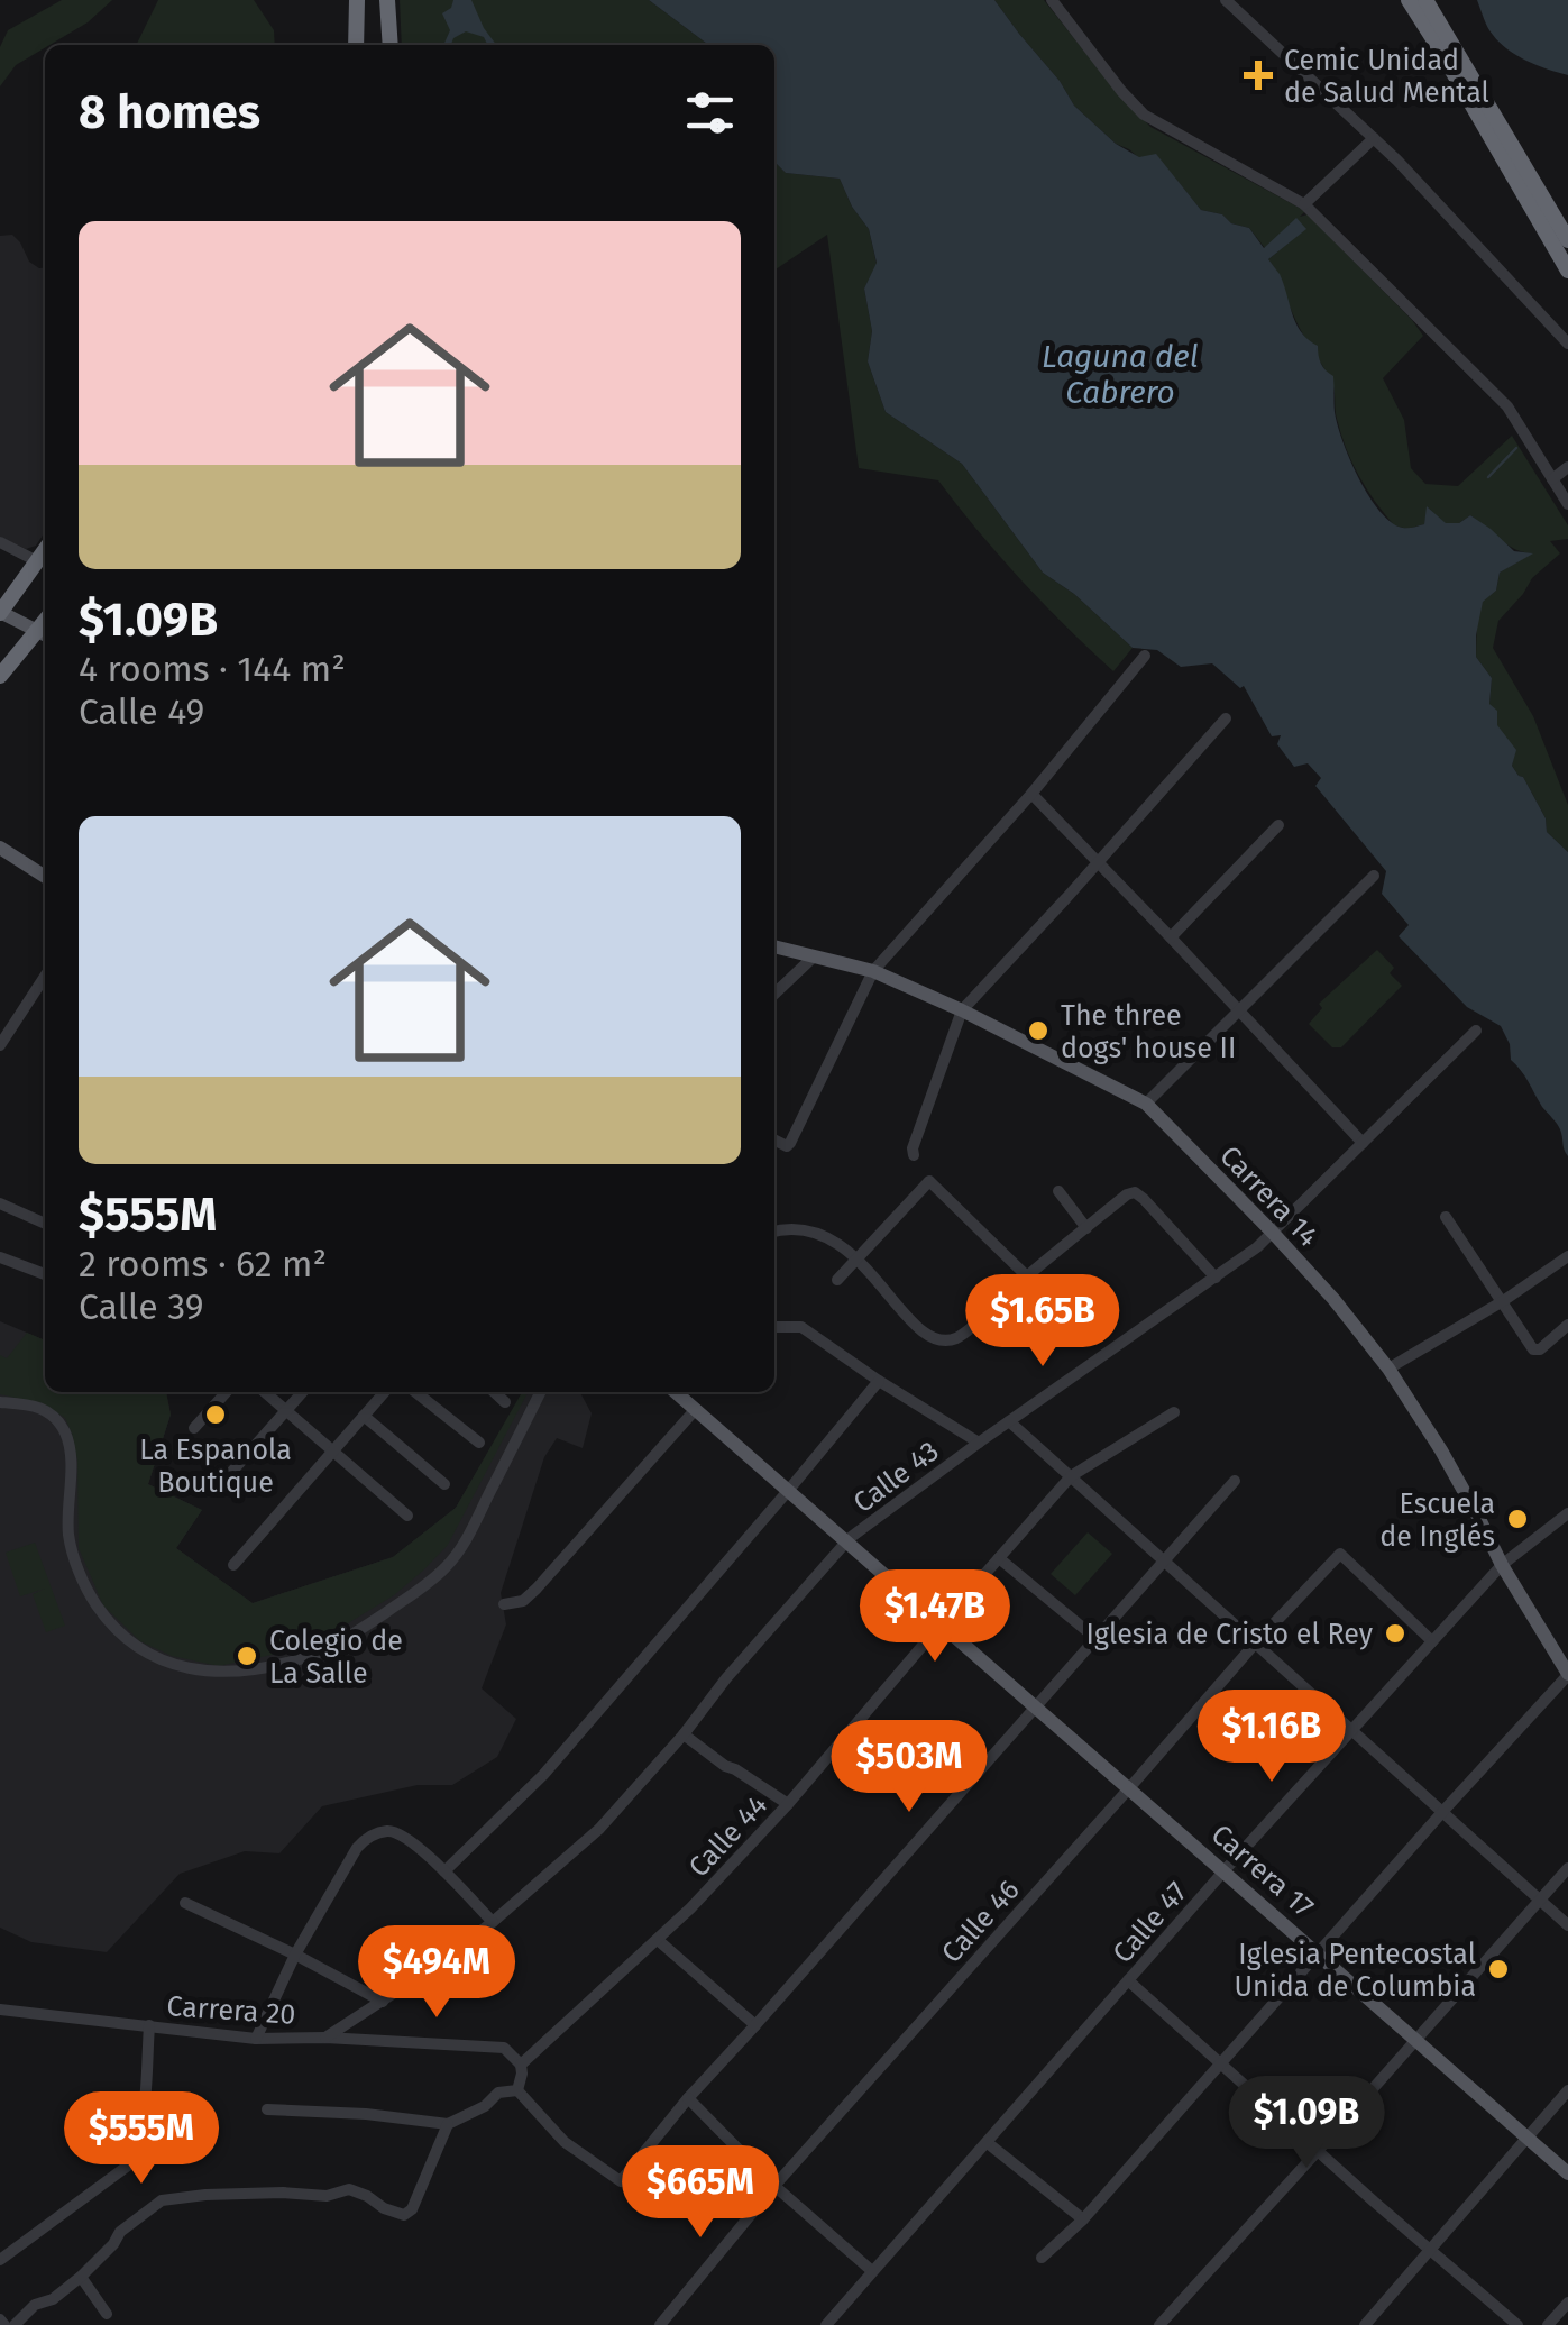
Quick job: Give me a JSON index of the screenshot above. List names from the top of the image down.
{
  "streets": {
    "main road": ["Carrera 14", "Carrera 17"],
    "street": [
      "Calle 43",
      "Calle 44",
      "Calle 46",
      "Calle 47",
      "Carrera 20"
    ]
  },
  "crossings": [
    ["Carrera 14", "Calle 43"],
    ["Carrera 14", "Calle 47"],
    ["Calle 43", "Carrera 17"],
    ["Calle 43", "Carrera 20"],
    ["Calle 44", "Carrera 17"],
    ["Calle 44", "Carrera 20"],
    ["Carrera 17", "Calle 46"],
    ["Carrera 17", "Calle 47"],
    ["Calle 46", "Calle 47"]
  ],
  "water": ["Laguna del Cabrero"],
  "places": {
    "health": ["Cemic Unidad de Salud Mental"],
    "other": [
      "The three dogs' house II",
      "La Espanola Boutique",
      "Escuela de Inglés",
      "Iglesia de Cristo el Rey",
      "Colegio de La Salle",
      "Iglesia Pentecostal Unida de Columbia"
    ]
  },
  "page": {
    "heading": "8 homes",
    "list": [
      {
        "name": "$1.09B",
        "note": "4 rooms · 144 m² · Calle 49"
      },
      {
        "name": "$555M",
        "note": "2 rooms · 62 m² · Calle 39"
      }
    ],
    "price": [
      "$1.65B",
      "$1.47B",
      "$1.16B",
      "$503M",
      "$494M",
      "$1.09B",
      "$555M",
      "$665M"
    ]
  }
}
